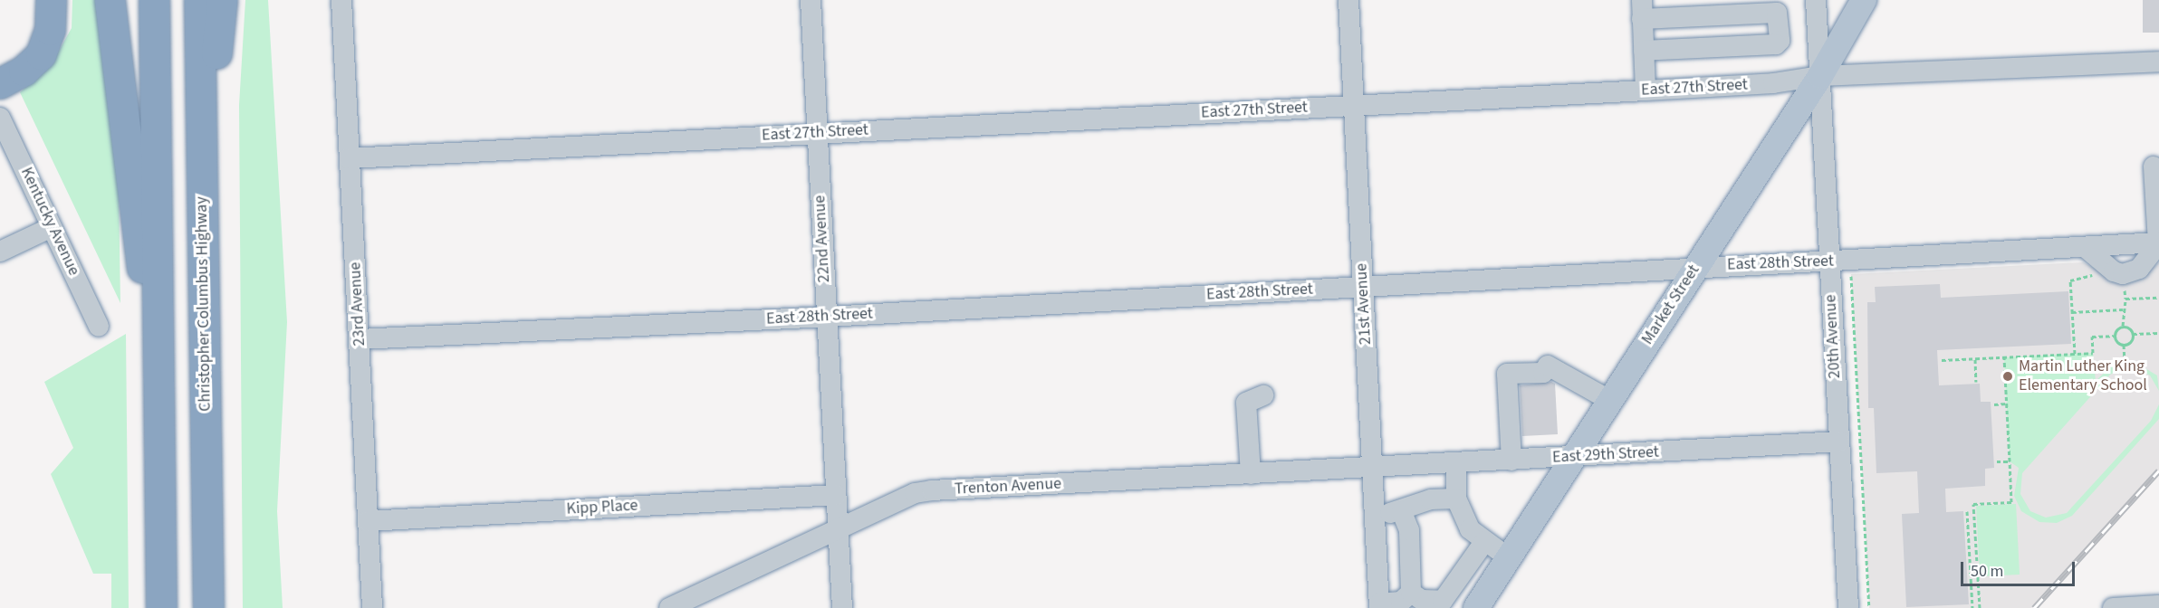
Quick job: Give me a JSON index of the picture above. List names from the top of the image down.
{
  "streets": {
    "highway": ["Christopher Columbus Highway"],
    "main road": ["Market Street"],
    "street": [
      "East 27th Street",
      "Kentucky Avenue",
      "22nd Avenue",
      "East 28th Street",
      "23rd Avenue",
      "21st Avenue",
      "20th Avenue",
      "East 29th Street",
      "Trenton Avenue",
      "Kipp Place"
    ]
  },
  "crossings": [
    ["East 27th Street", "22nd Avenue"],
    ["East 27th Street", "23rd Avenue"],
    ["East 27th Street", "21st Avenue"],
    ["East 27th Street", "Market Street"],
    ["East 27th Street", "20th Avenue"],
    ["22nd Avenue", "East 28th Street"],
    ["22nd Avenue", "Trenton Avenue"],
    ["22nd Avenue", "Kipp Place"],
    ["East 28th Street", "23rd Avenue"],
    ["East 28th Street", "21st Avenue"],
    ["East 28th Street", "Market Street"],
    ["East 28th Street", "20th Avenue"],
    ["23rd Avenue", "Kipp Place"],
    ["21st Avenue", "East 29th Street"],
    ["21st Avenue", "Trenton Avenue"],
    ["Market Street", "20th Avenue"],
    ["Market Street", "East 29th Street"],
    ["20th Avenue", "East 29th Street"],
    ["East 29th Street", "Trenton Avenue"]
  ],
  "places": ["Martin Luther King Elementary School"],
  "scale_bar": "50 m"
}
